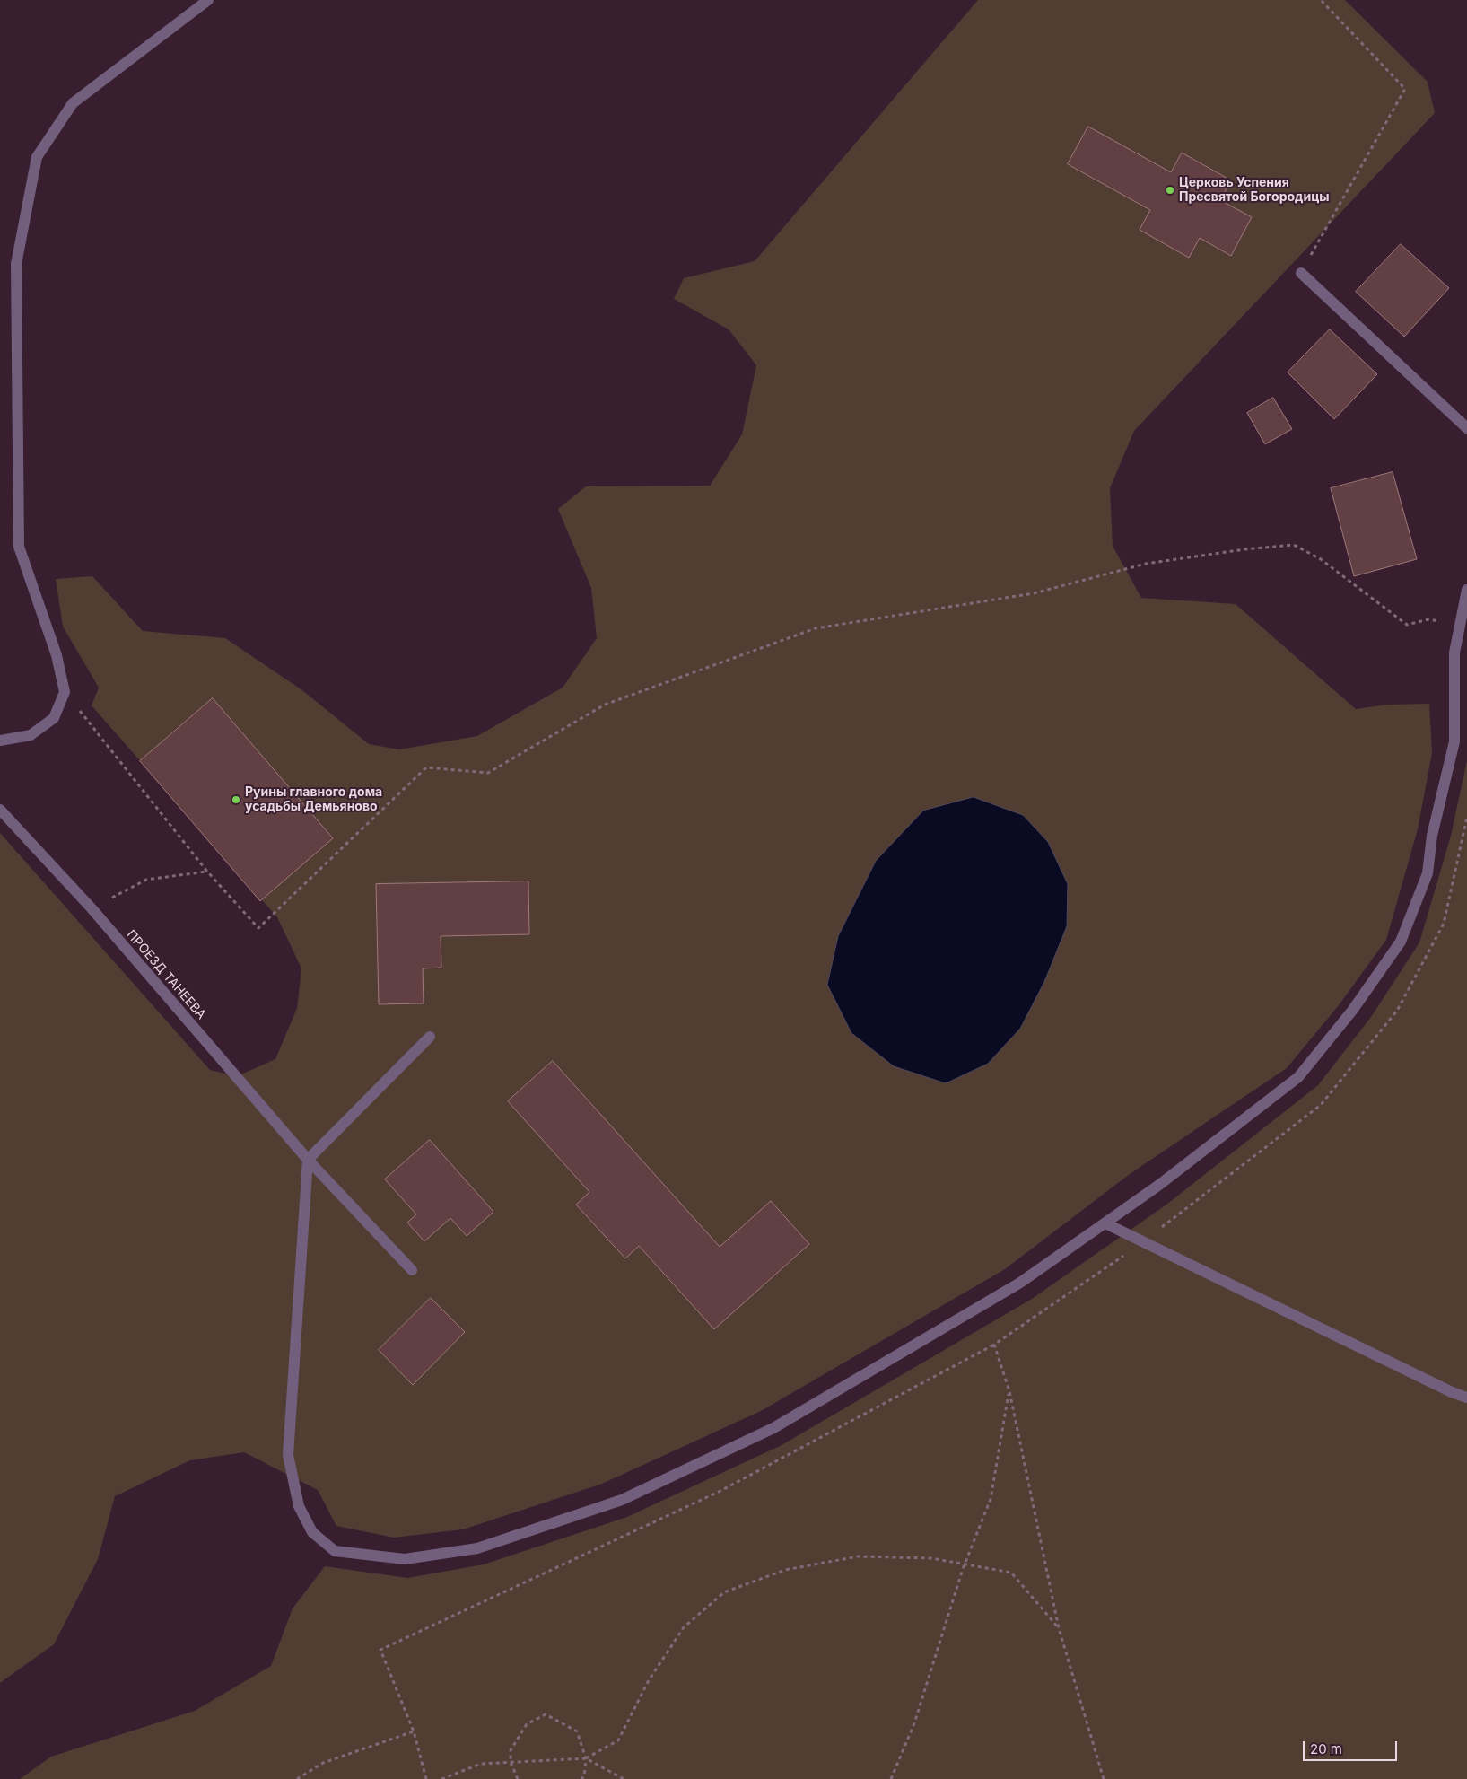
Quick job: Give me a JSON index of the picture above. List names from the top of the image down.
{
  "streets": {
    "street": ["ПРОЕЗД ТАНЕЕВА"]
  },
  "places": ["Церковь Успения Пресвятой Богородицы", "Руины главного дома усадьбы Демьяново"],
  "scale_bar": "20 m"
}
